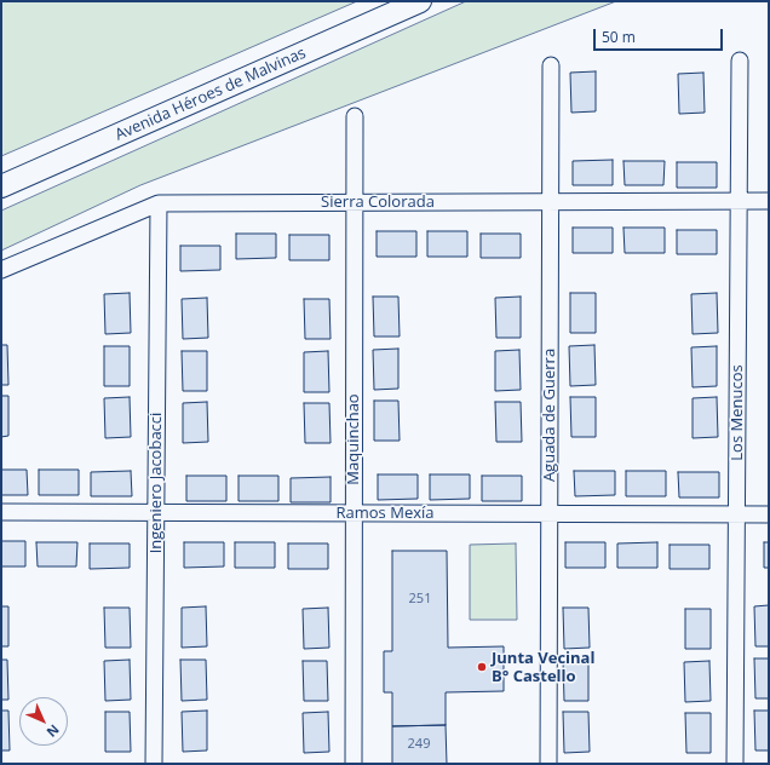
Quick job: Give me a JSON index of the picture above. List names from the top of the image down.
{
  "streets": {
    "main road": ["Avenida Héroes de Malvinas"],
    "street": [
      "Sierra Colorada",
      "Los Menucos",
      "Aguada de Guerra",
      "Maquinchao",
      "Ingeniero Jacobacci",
      "Ramos Mexía"
    ]
  },
  "crossings": [
    ["Sierra Colorada", "Los Menucos"],
    ["Sierra Colorada", "Aguada de Guerra"],
    ["Sierra Colorada", "Maquinchao"],
    ["Sierra Colorada", "Ingeniero Jacobacci"],
    ["Los Menucos", "Ramos Mexía"],
    ["Aguada de Guerra", "Ramos Mexía"],
    ["Maquinchao", "Ramos Mexía"],
    ["Ingeniero Jacobacci", "Ramos Mexía"]
  ],
  "places": ["Junta Vecinal B° Castello"],
  "house_numbers": ["251", "249"],
  "scale_bar": "50 m",
  "north": "bottom right"
}
